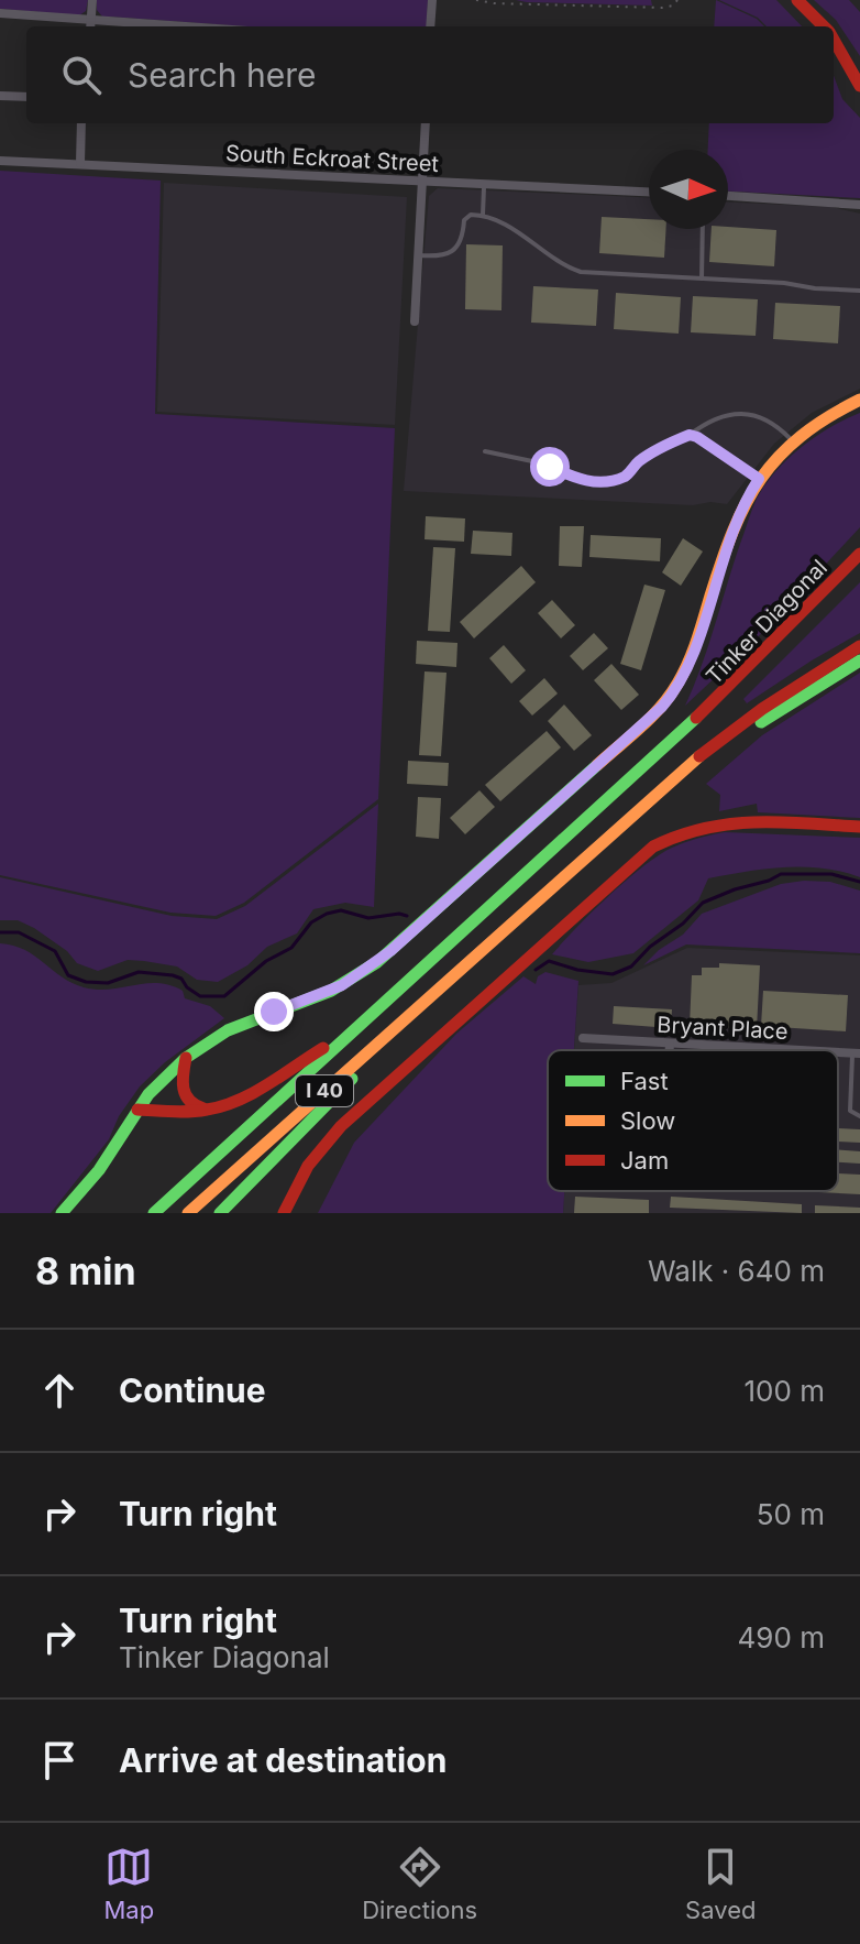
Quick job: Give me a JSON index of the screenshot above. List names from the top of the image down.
{
  "streets": {
    "main road": ["Tinker Diagonal", "I 40"],
    "street": ["South Eckroat Street", "Bryant Place"]
  },
  "legend": ["Fast", "Slow", "Jam"],
  "north": "right",
  "page": {
    "search": "Search here",
    "heading": ["8 min", "Walk · 640 m"],
    "list": [
      ["Continue", "100 m"],
      ["Turn right", "50 m"],
      ["Turn right", "Tinker Diagonal", "490 m"],
      "Arrive at destination"
    ],
    "nav": ["Map", "Directions", "Saved"]
  }
}
